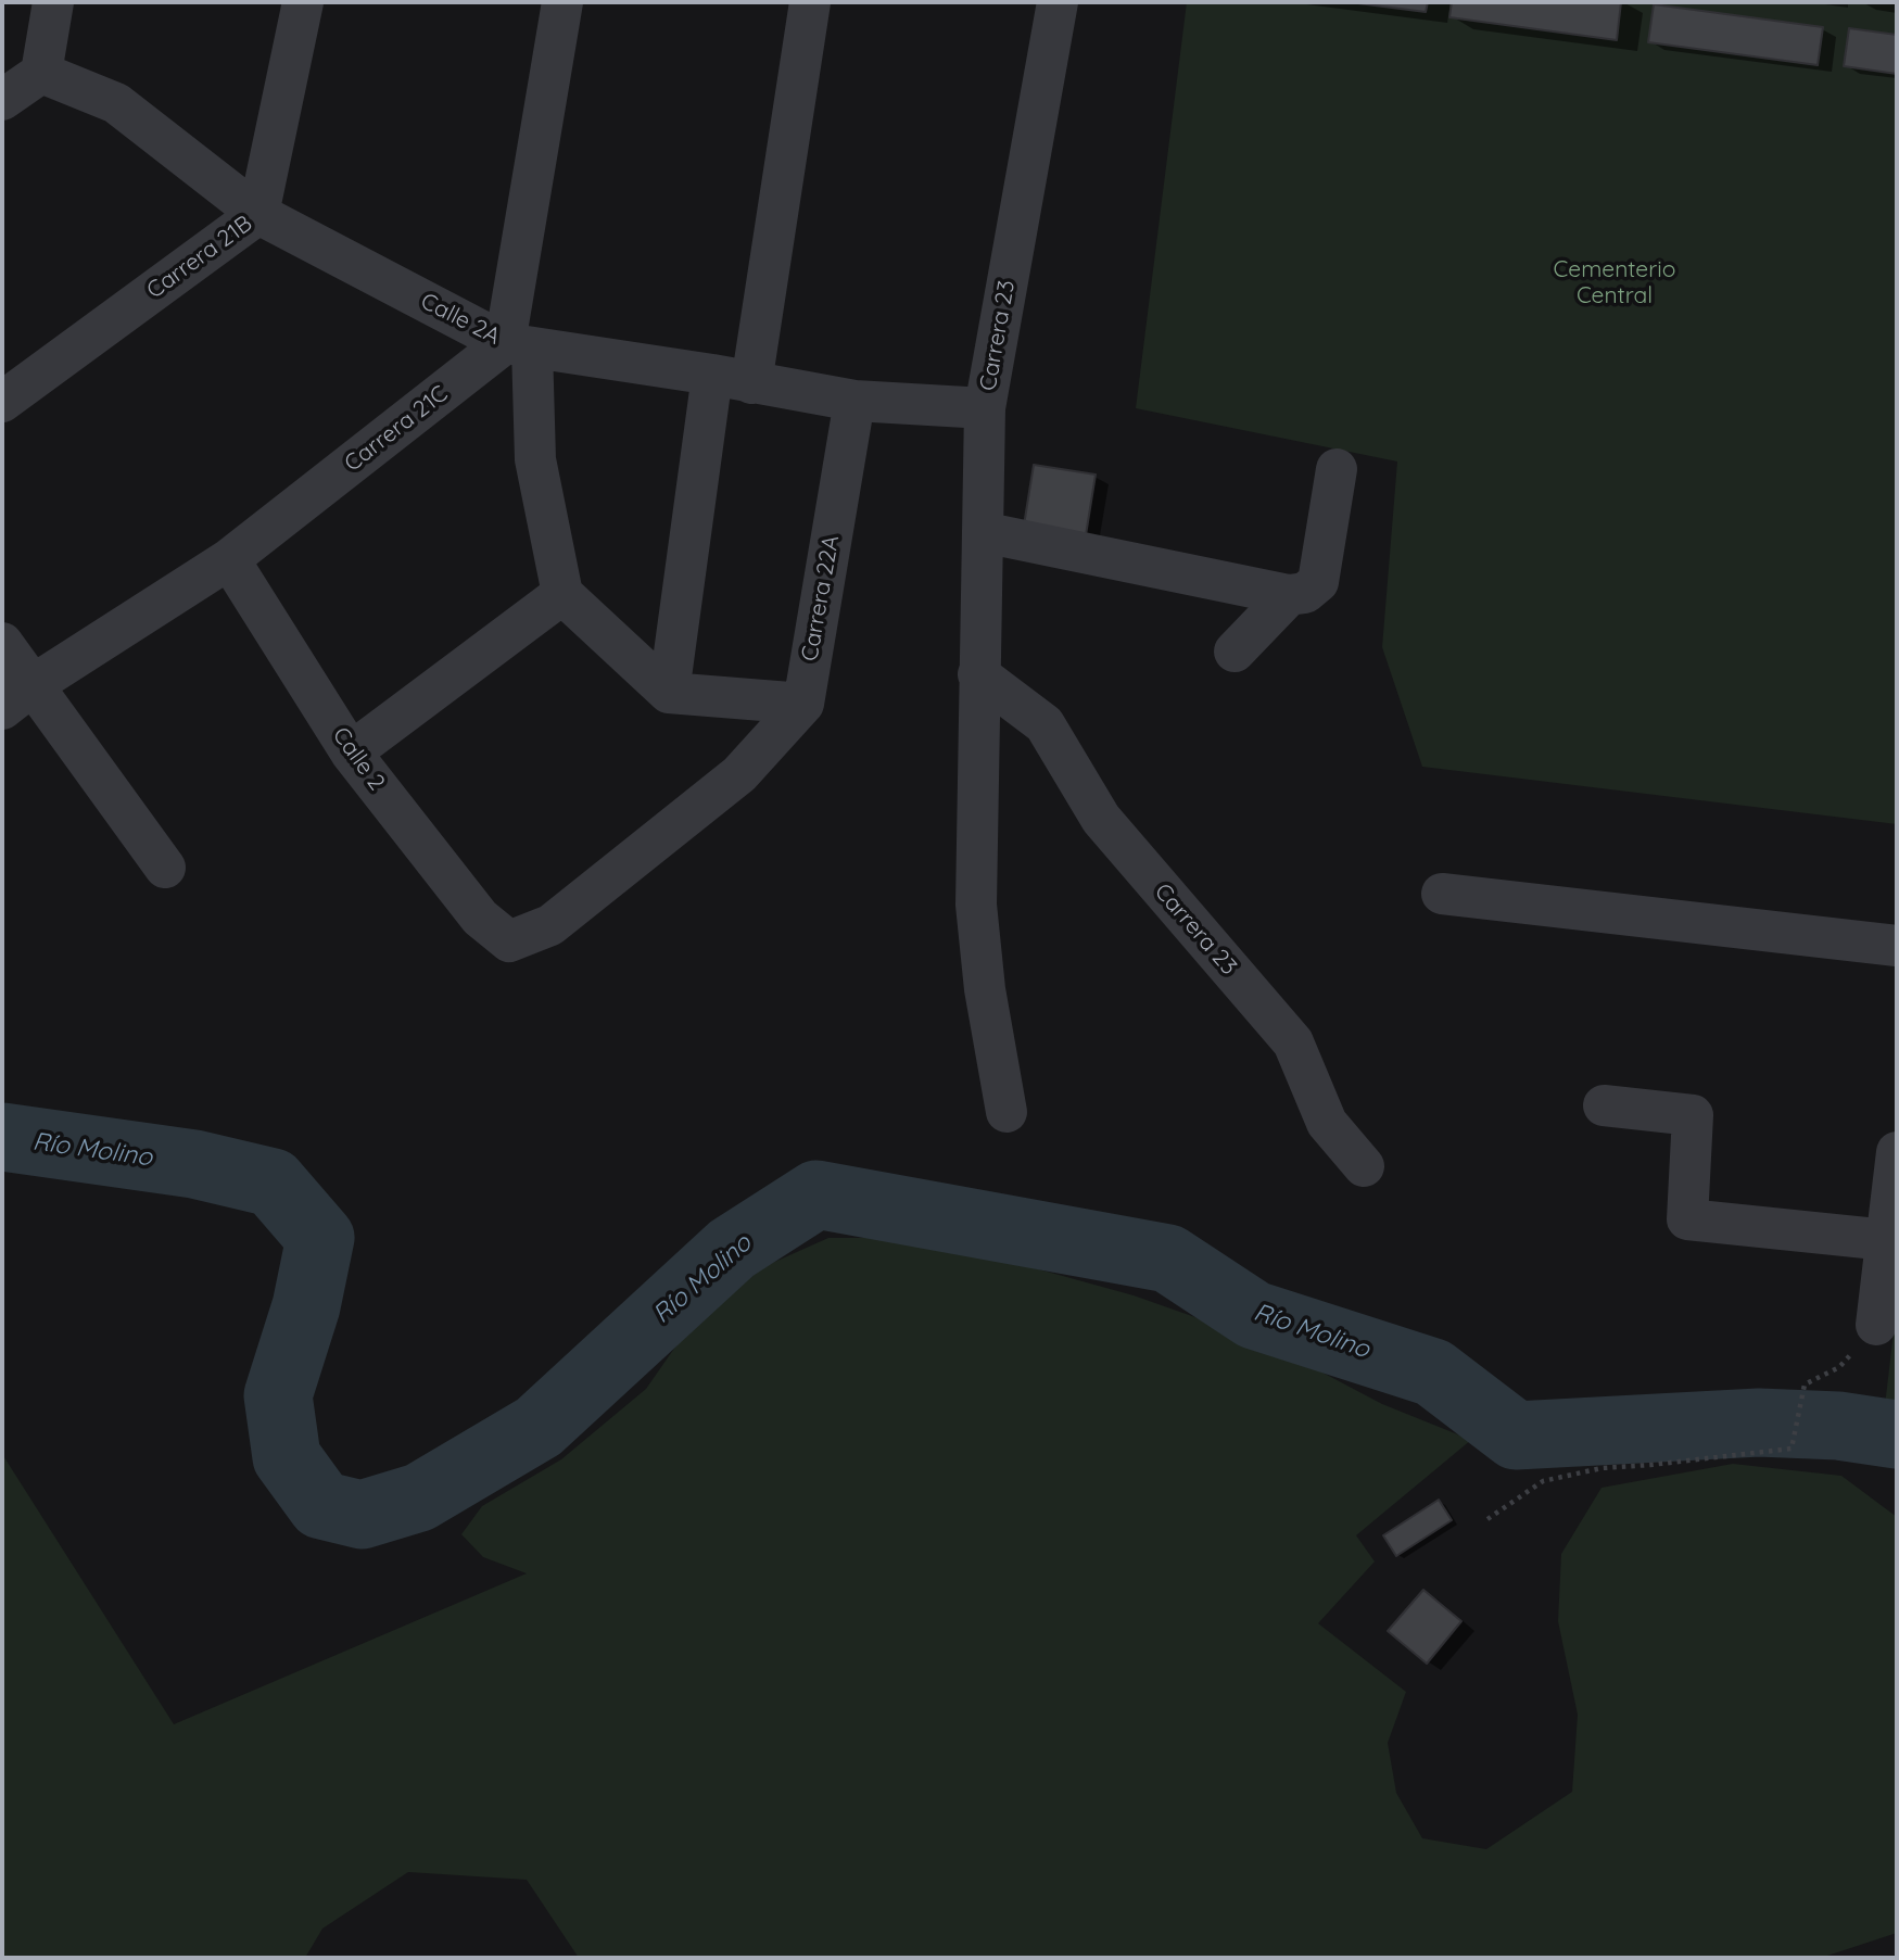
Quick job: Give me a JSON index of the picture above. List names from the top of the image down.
{
  "streets": {
    "street": [
      "Carrera 21B",
      "Calle 2A",
      "Carrera 23",
      "Carrera 21C",
      "Carrera 22A",
      "Calle 2"
    ]
  },
  "crossings": [
    ["Carrera 21B", "Calle 2A"],
    ["Calle 2A", "Carrera 23"],
    ["Calle 2A", "Carrera 21C"],
    ["Calle 2A", "Carrera 22A"],
    ["Carrera 21C", "Calle 2"],
    ["Carrera 22A", "Calle 2"]
  ],
  "water": ["Río Molino"],
  "parks": ["Cementerio Central"]
}
